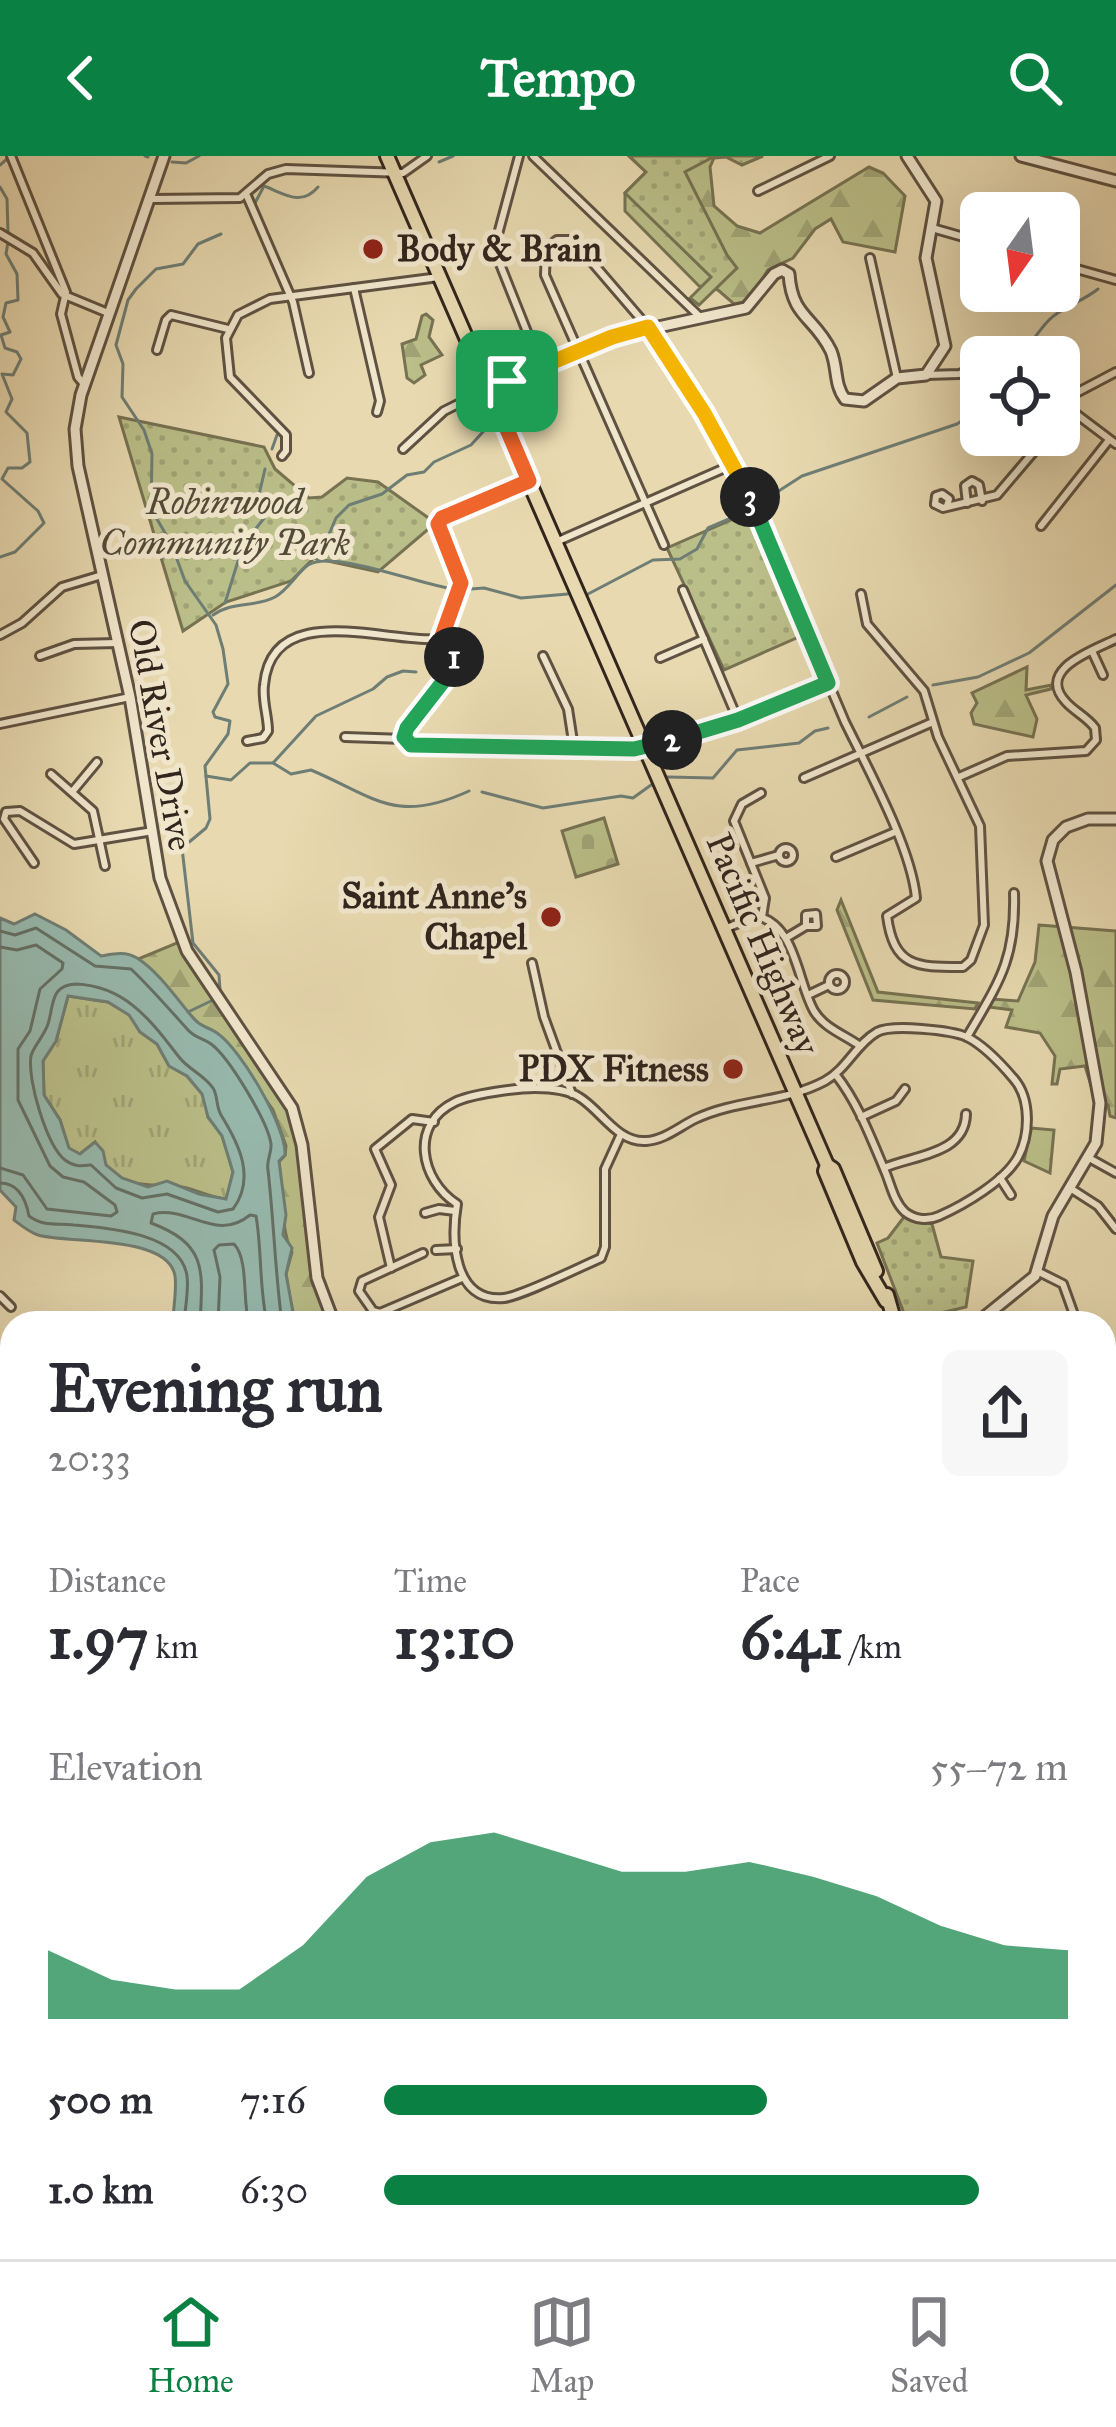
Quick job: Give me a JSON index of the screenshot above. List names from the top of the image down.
{
  "streets": {
    "main road": ["Pacific Highway"],
    "street": ["Old River Drive"]
  },
  "parks": ["Robinwood Community Park"],
  "places": ["Body & Brain", "Saint Anne's Chapel", "PDX Fitness"],
  "north": "bottom",
  "page": {
    "header": "Tempo",
    "pins": ["3", "1", "2"],
    "heading": ["Evening run", "20:33"],
    "stats": [
      ["Distance", "1.97 km"],
      ["Time", "13:10"],
      ["Pace", "6:41 /km"]
    ],
    "chart": ["Elevation", "55–72 m"],
    "list": [
      {
        "name": "500 m",
        "note": "7:16"
      },
      {
        "name": "1.0 km",
        "note": "6:30"
      }
    ],
    "tabs": ["Home", "Map", "Saved"]
  }
}
